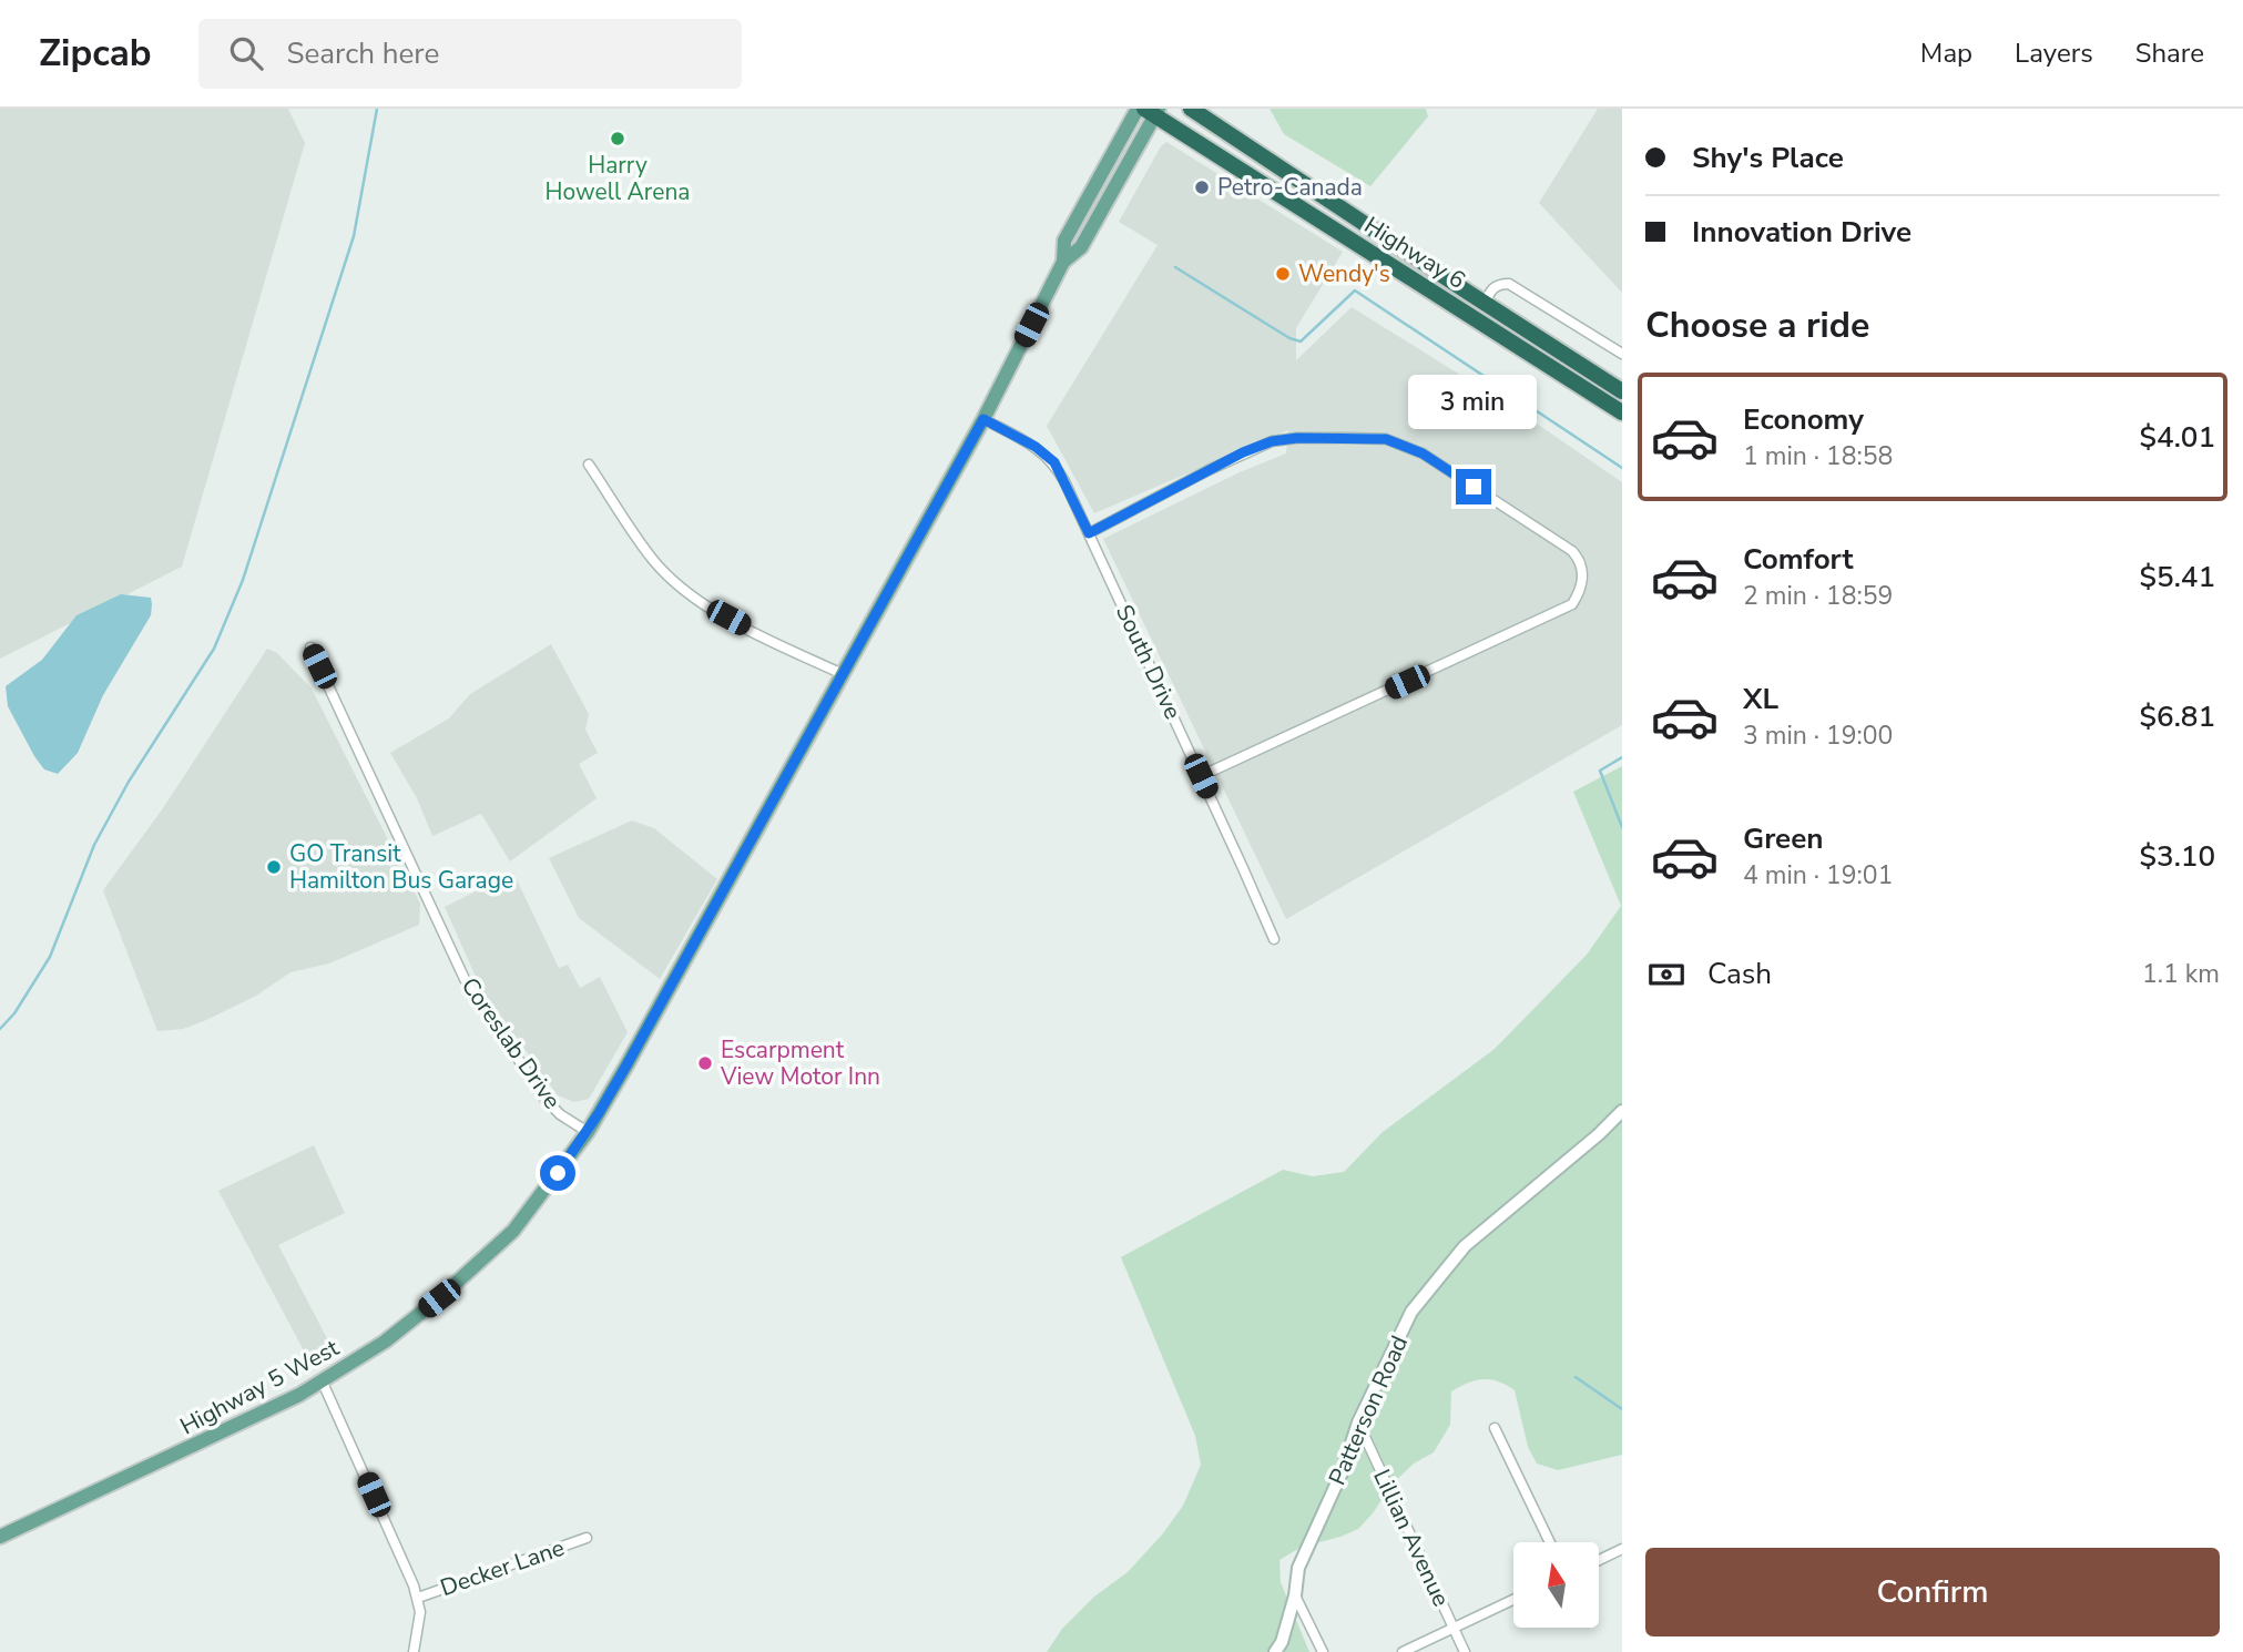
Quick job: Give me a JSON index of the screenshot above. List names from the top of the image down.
{
  "streets": {
    "highway": ["Highway 6"],
    "main road": ["Highway 5 West"],
    "street": [
      "South Drive",
      "Coreslab Drive",
      "Patterson Road",
      "Lillian Avenue",
      "Decker Lane"
    ]
  },
  "crossings": [
    ["Highway 6", "Highway 5 West"],
    ["South Drive", "Highway 5 West"],
    ["Coreslab Drive", "Highway 5 West"],
    ["Patterson Road", "Lillian Avenue"]
  ],
  "places": [
    "Harry Howell Arena",
    "Petro-Canada",
    "Wendy's",
    "GO Transit Hamilton Bus Garage",
    "Escarpment View Motor Inn"
  ],
  "north": "top",
  "page": {
    "header": "Zipcab",
    "search": "Search here",
    "nav": ["Map", "Layers", "Share"],
    "banner": ["Shy's Place", "Innovation Drive"],
    "heading": "Choose a ride",
    "list": [
      {
        "name": "Economy",
        "note": "1 min · 18:58",
        "value": "$4.01"
      },
      {
        "name": "Comfort",
        "note": "2 min · 18:59",
        "value": "$5.41"
      },
      {
        "name": "XL",
        "note": "3 min · 19:00",
        "value": "$6.81"
      },
      {
        "name": "Green",
        "note": "4 min · 19:01",
        "value": "$3.10"
      }
    ],
    "bubble": "3 min",
    "pay": ["Cash", "1.1 km"],
    "buttons": "Confirm"
  }
}
